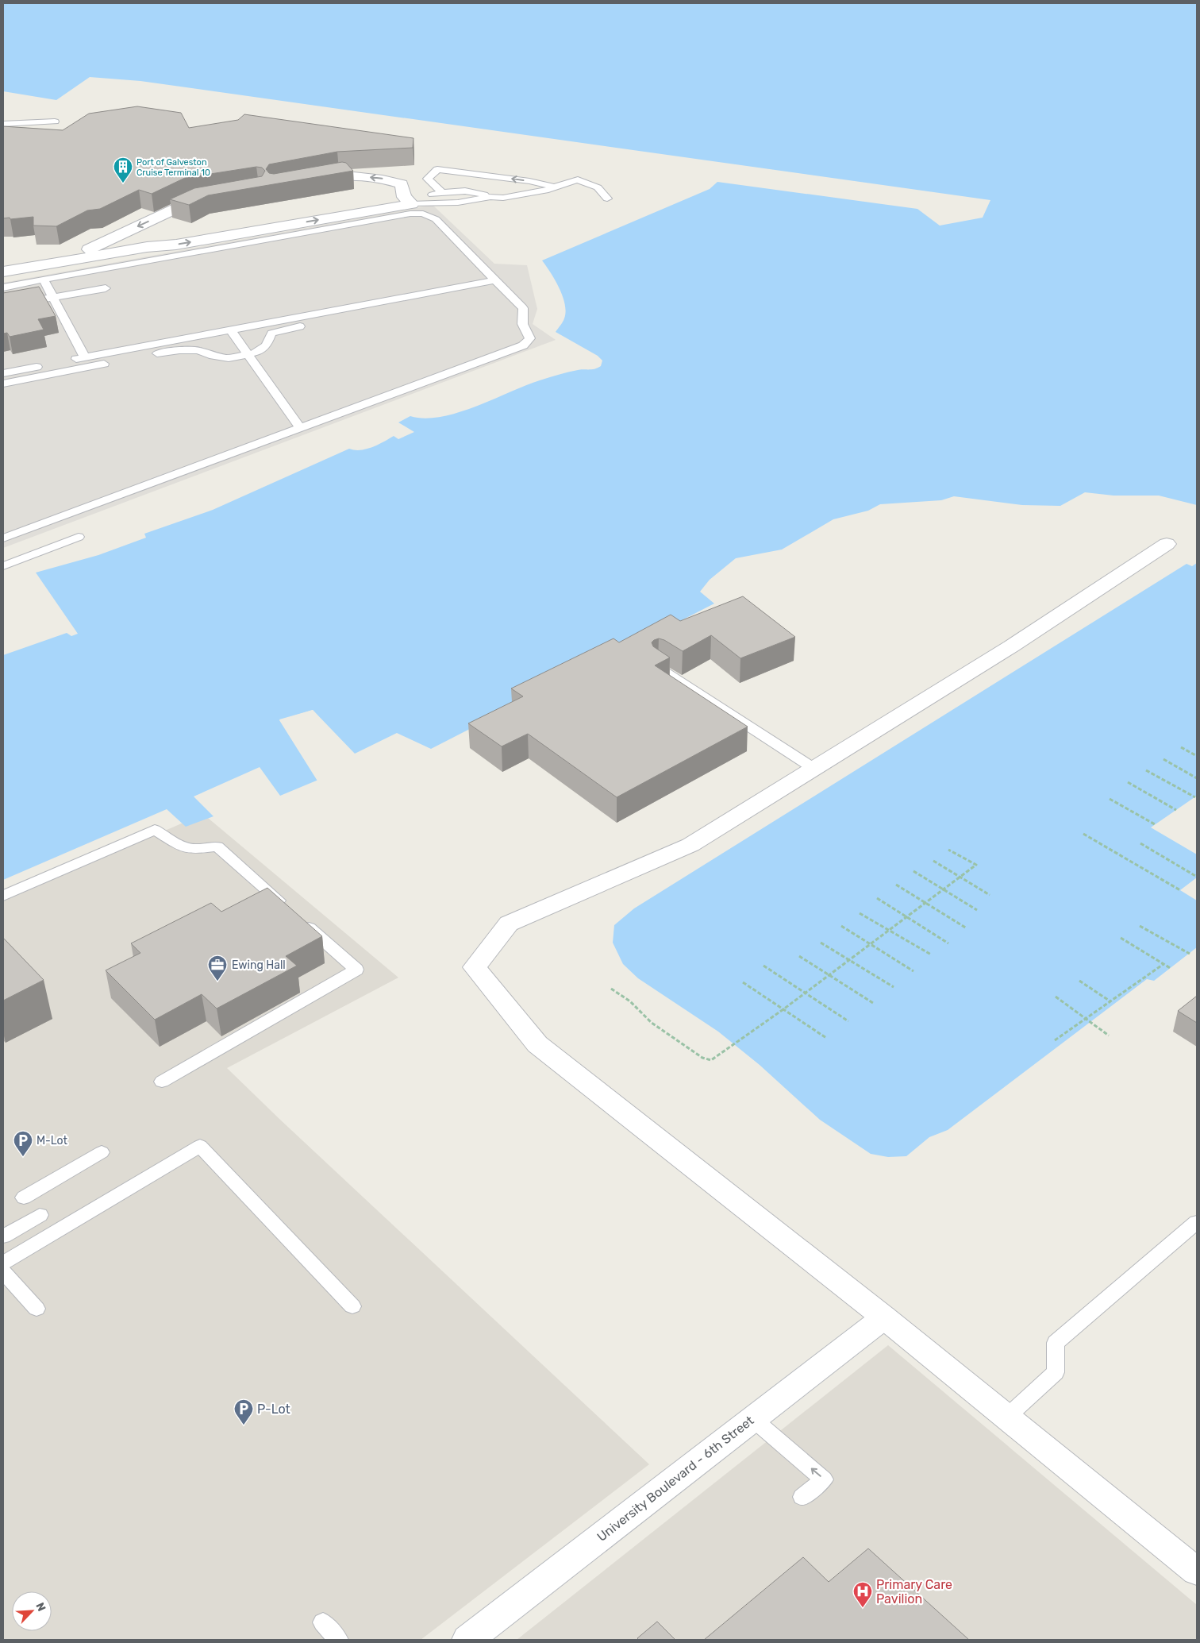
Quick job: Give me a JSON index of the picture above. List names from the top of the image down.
{
  "streets": {
    "street": ["University Boulevard - 6th Street"]
  },
  "places": {
    "building": ["Port of Galveston Cruise Terminal 10"],
    "office": ["Ewing Hall"],
    "parking": ["M-Lot", "P-Lot"],
    "hospital": ["Primary Care Pavilion"]
  },
  "north": "top right"
}
